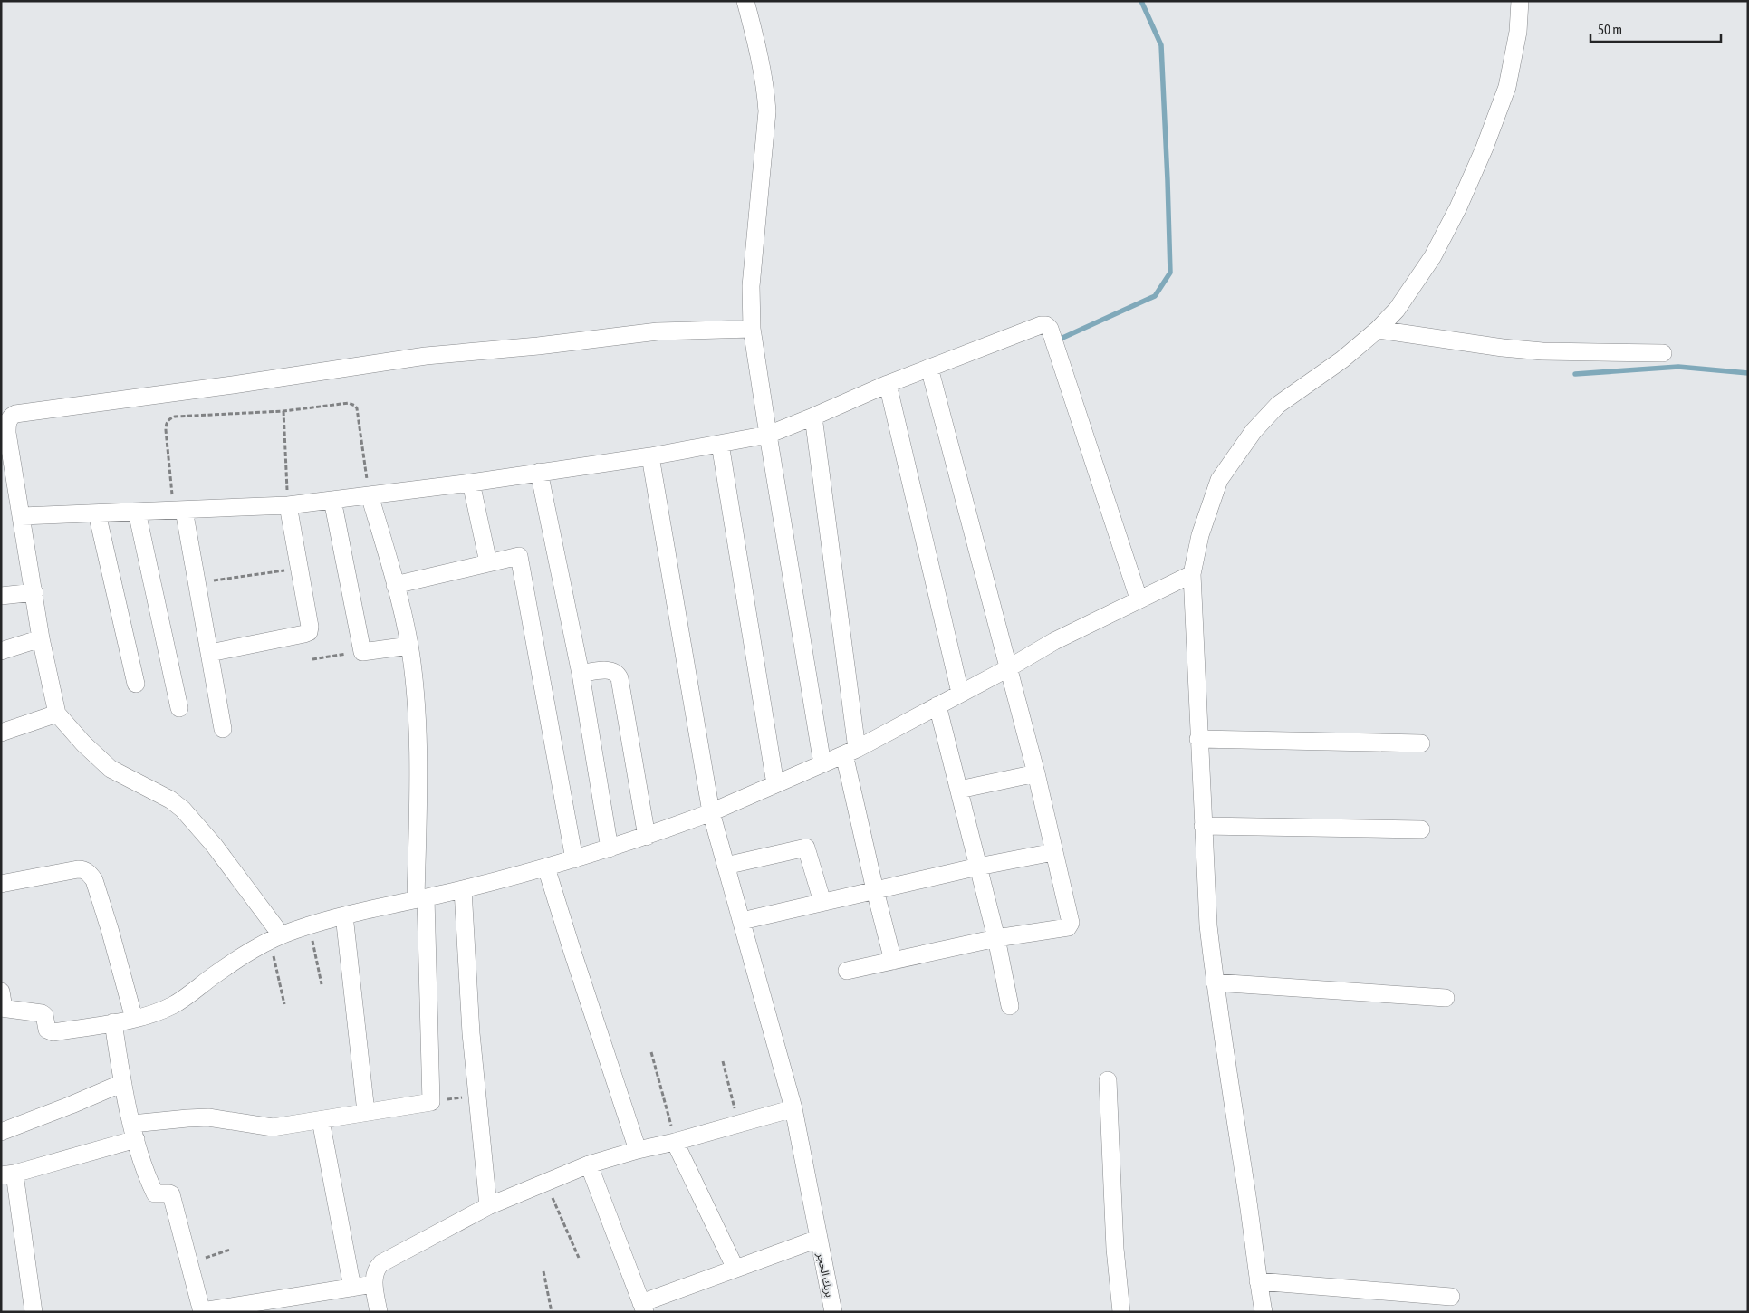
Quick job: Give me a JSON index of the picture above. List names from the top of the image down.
{
  "streets": {
    "street": ["بريك الحجر"]
  },
  "scale_bar": "50 m"
}
